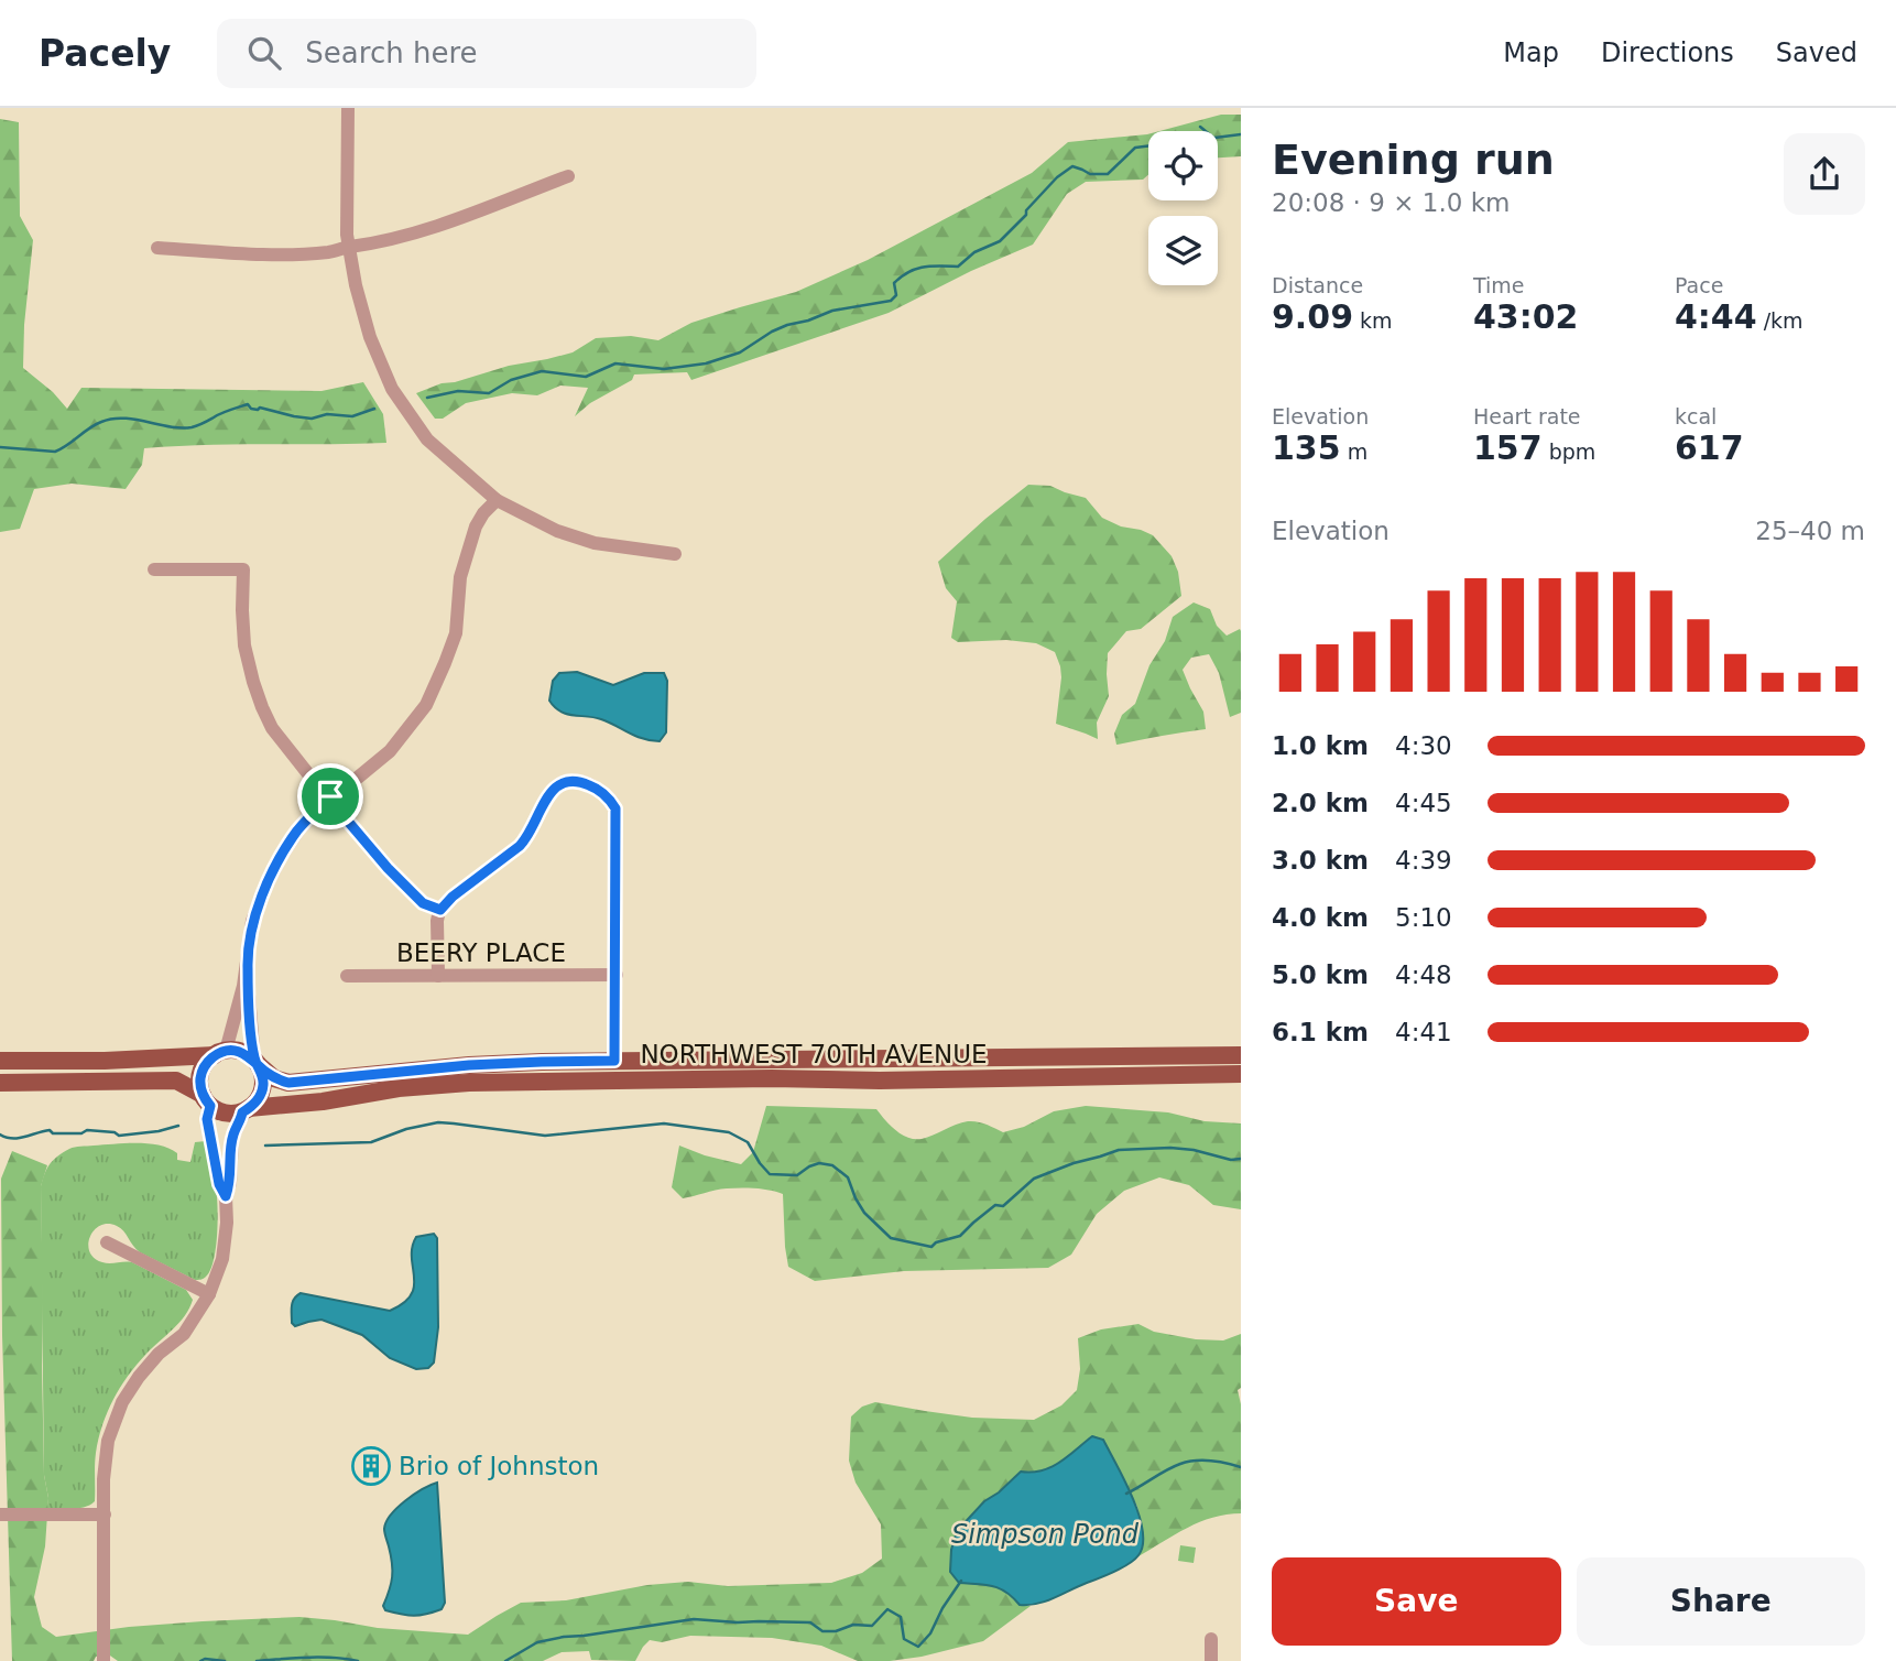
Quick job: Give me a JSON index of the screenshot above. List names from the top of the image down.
{
  "streets": {
    "main road": ["NORTHWEST 70TH AVENUE"],
    "street": ["BEERY PLACE"]
  },
  "water": ["Simpson Pond"],
  "places": {
    "building": ["Brio of Johnston"]
  },
  "page": {
    "header": "Pacely",
    "search": "Search here",
    "nav": ["Map", "Directions", "Saved"],
    "heading": ["Evening run", "20:08 · 9 × 1.0 km"],
    "stats": [
      ["Distance", "9.09 km"],
      ["Time", "43:02"],
      ["Pace", "4:44 /km"],
      ["Elevation", "135 m"],
      ["Heart rate", "157 bpm"],
      ["kcal", "617"]
    ],
    "chart": ["Elevation", "25–40 m"],
    "list": [
      {
        "name": "1.0 km",
        "note": "4:30"
      },
      {
        "name": "2.0 km",
        "note": "4:45"
      },
      {
        "name": "3.0 km",
        "note": "4:39"
      },
      {
        "name": "4.0 km",
        "note": "5:10"
      },
      {
        "name": "5.0 km",
        "note": "4:48"
      },
      {
        "name": "6.1 km",
        "note": "4:41"
      }
    ],
    "buttons": ["Save", "Share"]
  }
}
